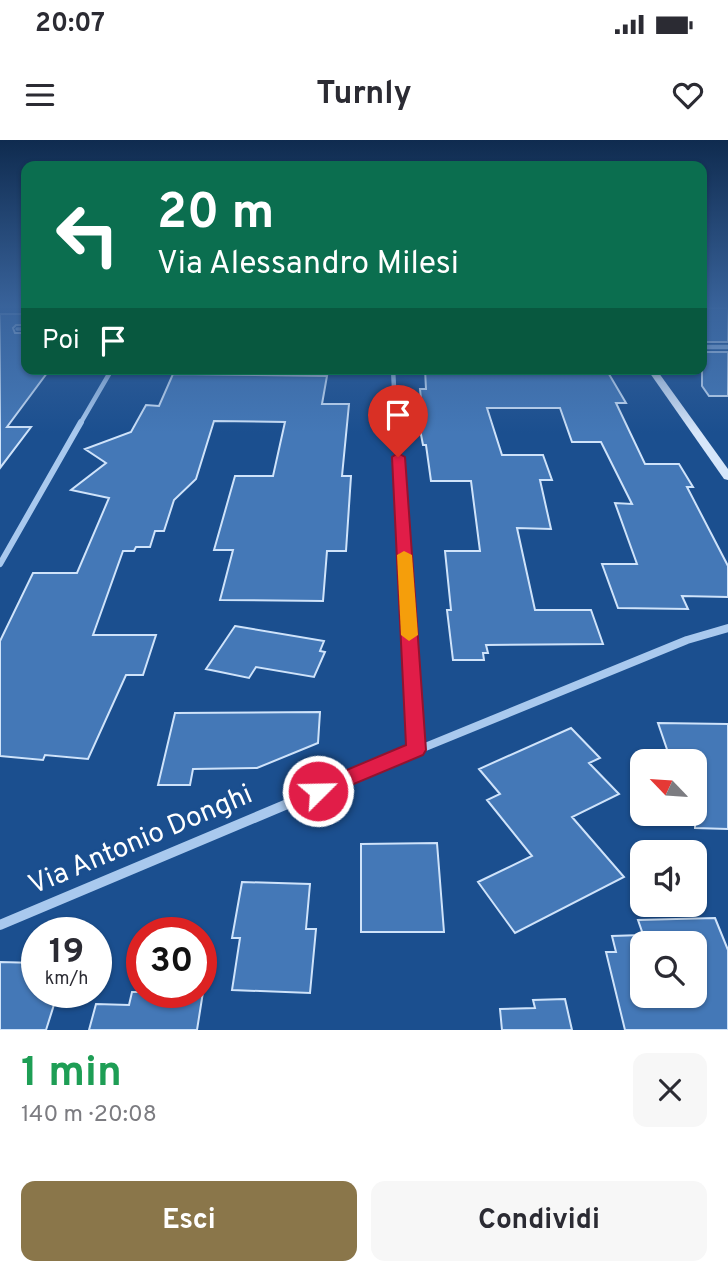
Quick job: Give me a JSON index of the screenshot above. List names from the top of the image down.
{
  "streets": {
    "street": ["Via Antonio Donghi"]
  },
  "north": "top left",
  "page": {
    "status": "20:07",
    "header": "Turnly",
    "turn": ["20 m", "Via Alessandro Milesi"],
    "then": "Poi",
    "speed": "19 km/h",
    "limit": "30",
    "heading": ["1 min", "140 m · 20:08"],
    "buttons": ["Esci", "Condividi"]
  }
}
